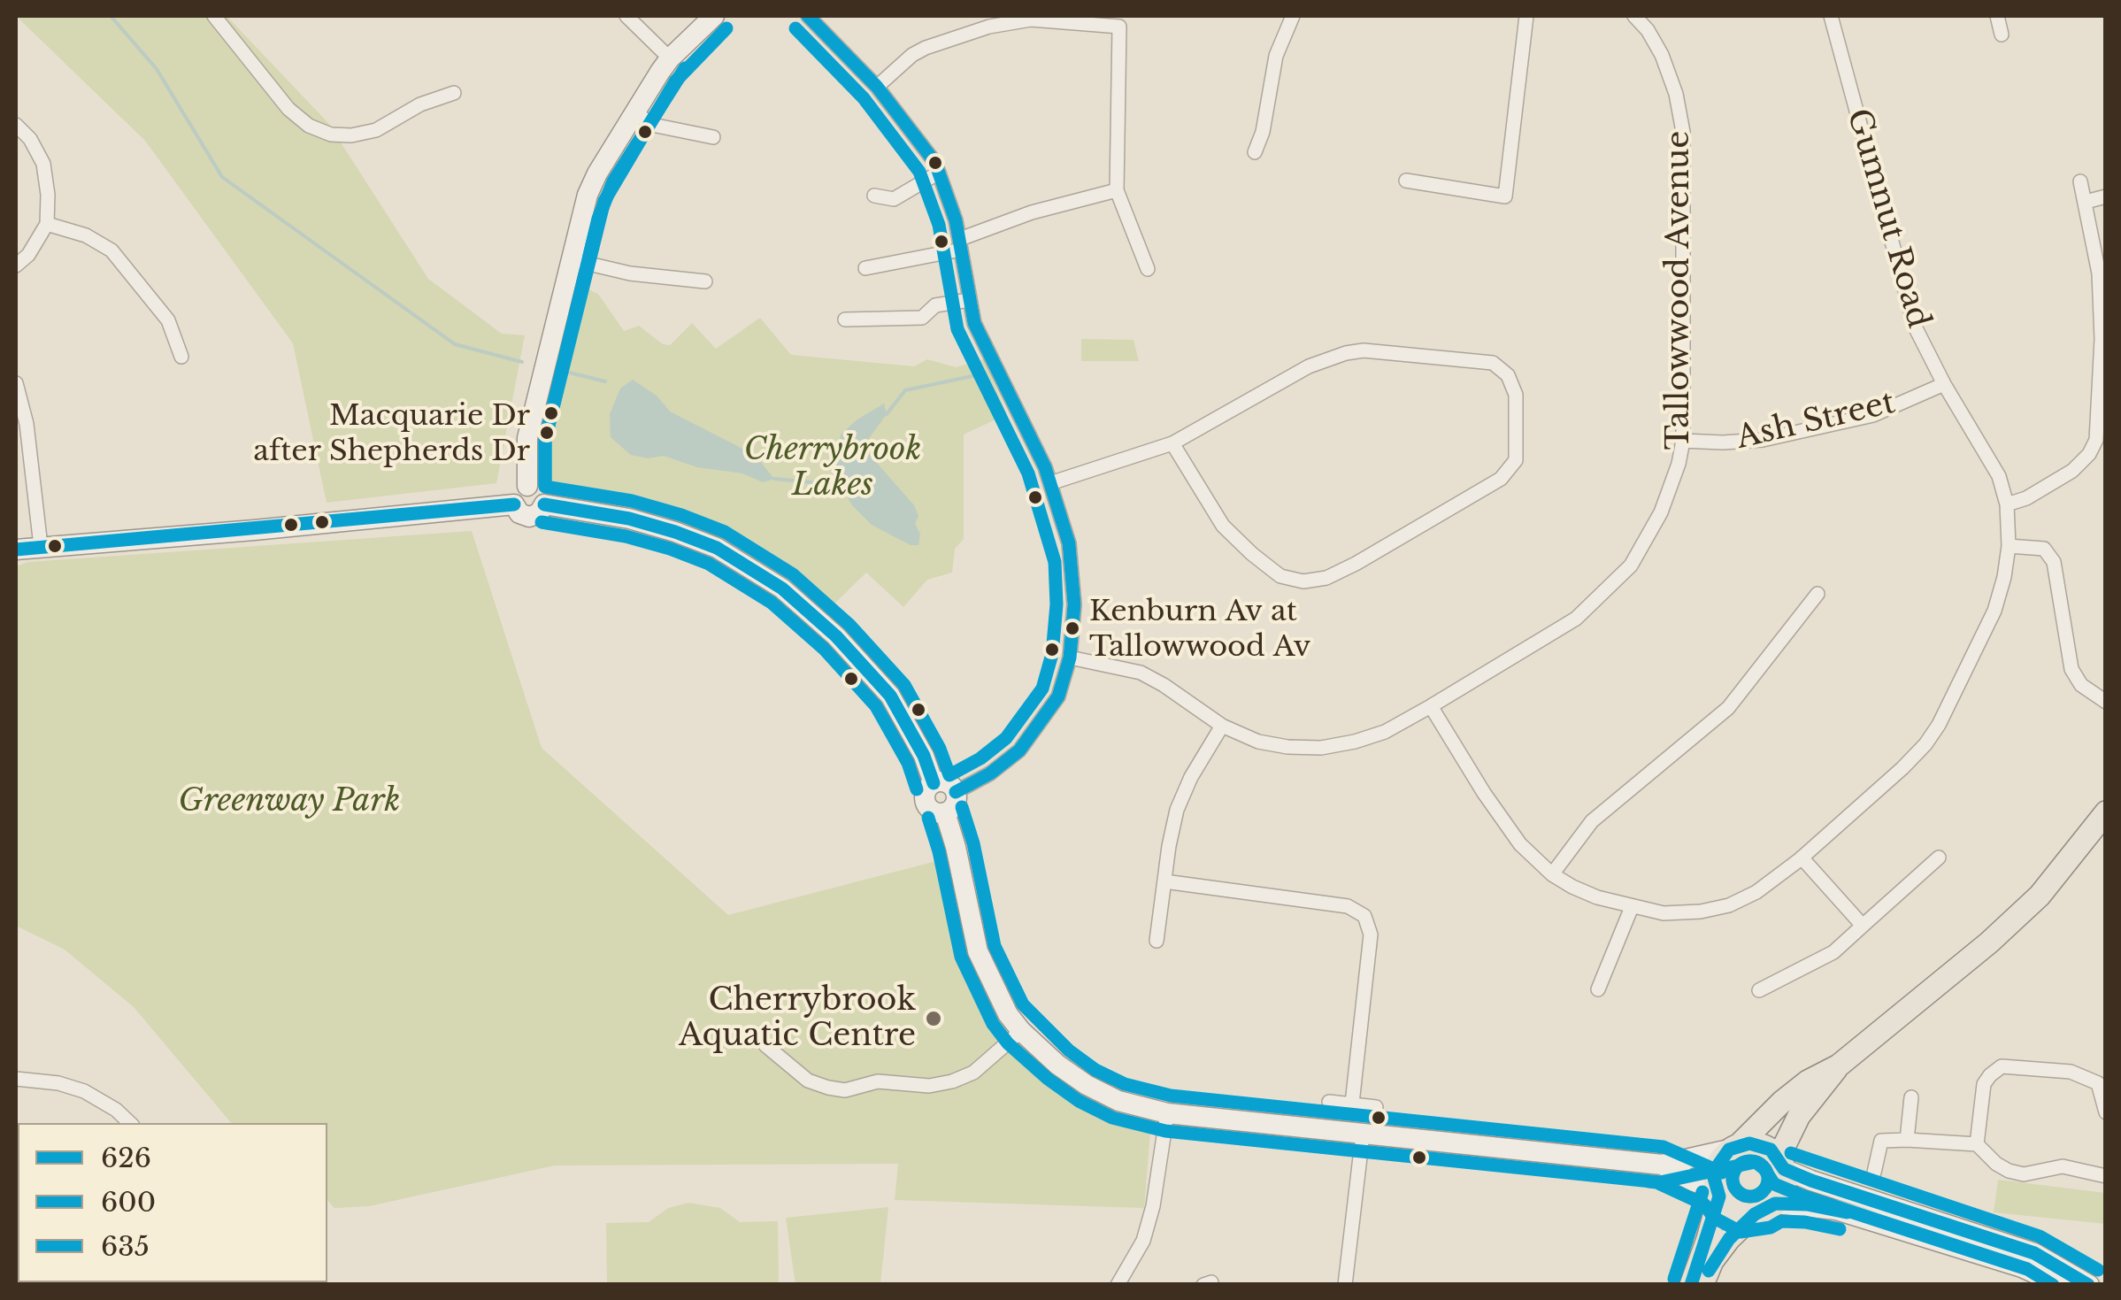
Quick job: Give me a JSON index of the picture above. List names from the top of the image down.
{
  "streets": {
    "street": ["Gumnut Road", "Tallowwood Avenue", "Ash Street"]
  },
  "crossings": [
    ["Gumnut Road", "Tallowwood Avenue"],
    ["Gumnut Road", "Ash Street"],
    ["Tallowwood Avenue", "Ash Street"]
  ],
  "parks": ["Cherrybrook Lakes", "Greenway Park"],
  "places": ["Macquarie Dr after Shepherds Dr", "Kenburn Av at Tallowwood Av", "Cherrybrook Aquatic Centre"],
  "lines": ["transit line 626", "transit line 635", "transit line 600"],
  "legend": ["626", "600", "635"]
}
